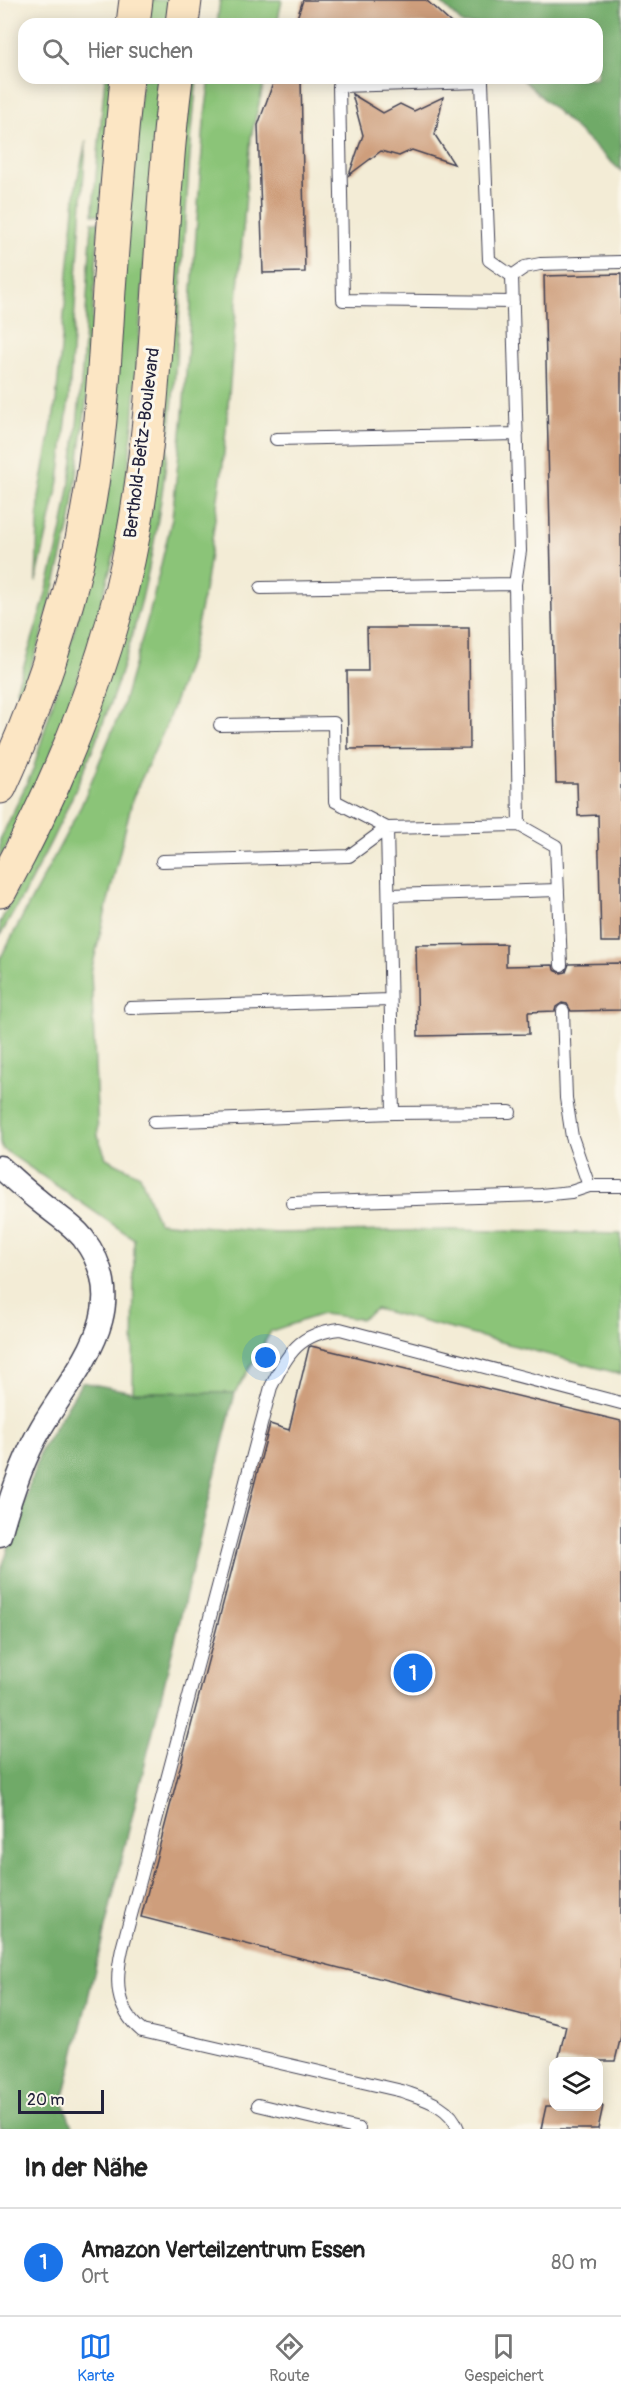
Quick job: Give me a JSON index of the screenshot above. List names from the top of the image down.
{
  "streets": {
    "main road": ["Berthold-Beitz-Boulevard"]
  },
  "scale_bar": "20 m",
  "page": {
    "search": "Hier suchen",
    "pins": "1",
    "scale": "20 m",
    "heading": "In der Nähe",
    "list": [
      {
        "mark": "1",
        "name": "Amazon Verteilzentrum Essen",
        "note": "Ort",
        "value": "80 m"
      }
    ],
    "nav": ["Karte", "Route", "Gespeichert"]
  }
}
